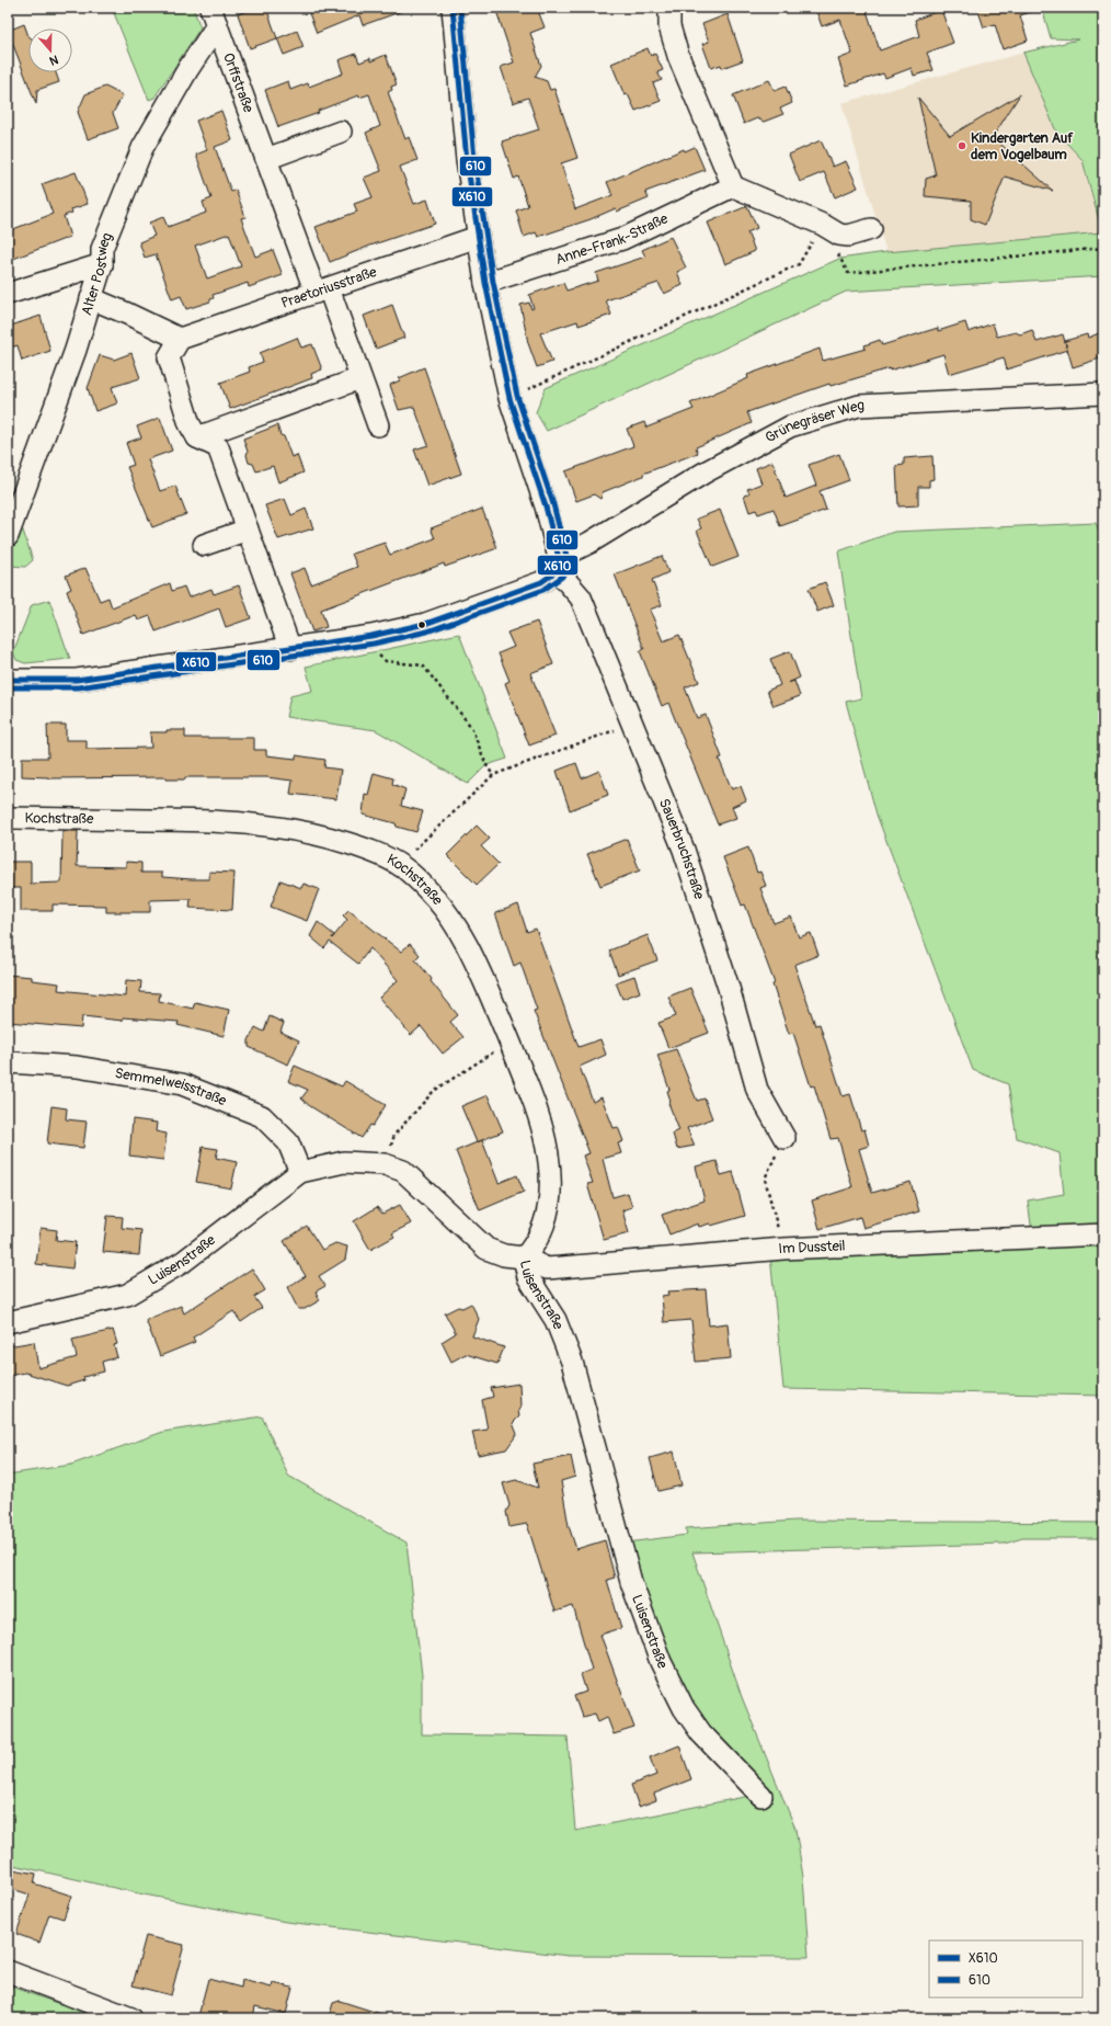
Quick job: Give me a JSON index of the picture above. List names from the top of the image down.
{
  "streets": {
    "street": [
      "Orffstraße",
      "Anne-Frank-Straße",
      "Alter Postweg",
      "Praetoriusstraße",
      "Grünegräser Weg",
      "Kochstraße",
      "Sauerbruchstraße",
      "Semmelweisstraße",
      "Im Dussteil",
      "Luisenstraße"
    ]
  },
  "crossings": [
    ["Orffstraße", "Alter Postweg"],
    ["Orffstraße", "Praetoriusstraße"],
    ["Grünegräser Weg", "Sauerbruchstraße"],
    ["Kochstraße", "Im Dussteil"],
    ["Kochstraße", "Luisenstraße"],
    ["Semmelweisstraße", "Luisenstraße"],
    ["Im Dussteil", "Luisenstraße"]
  ],
  "places": ["Kindergarten Auf dem Vogelbaum"],
  "lines": ["transit line X610", "transit line 610"],
  "legend": ["X610", "610"],
  "north": "bottom"
}
